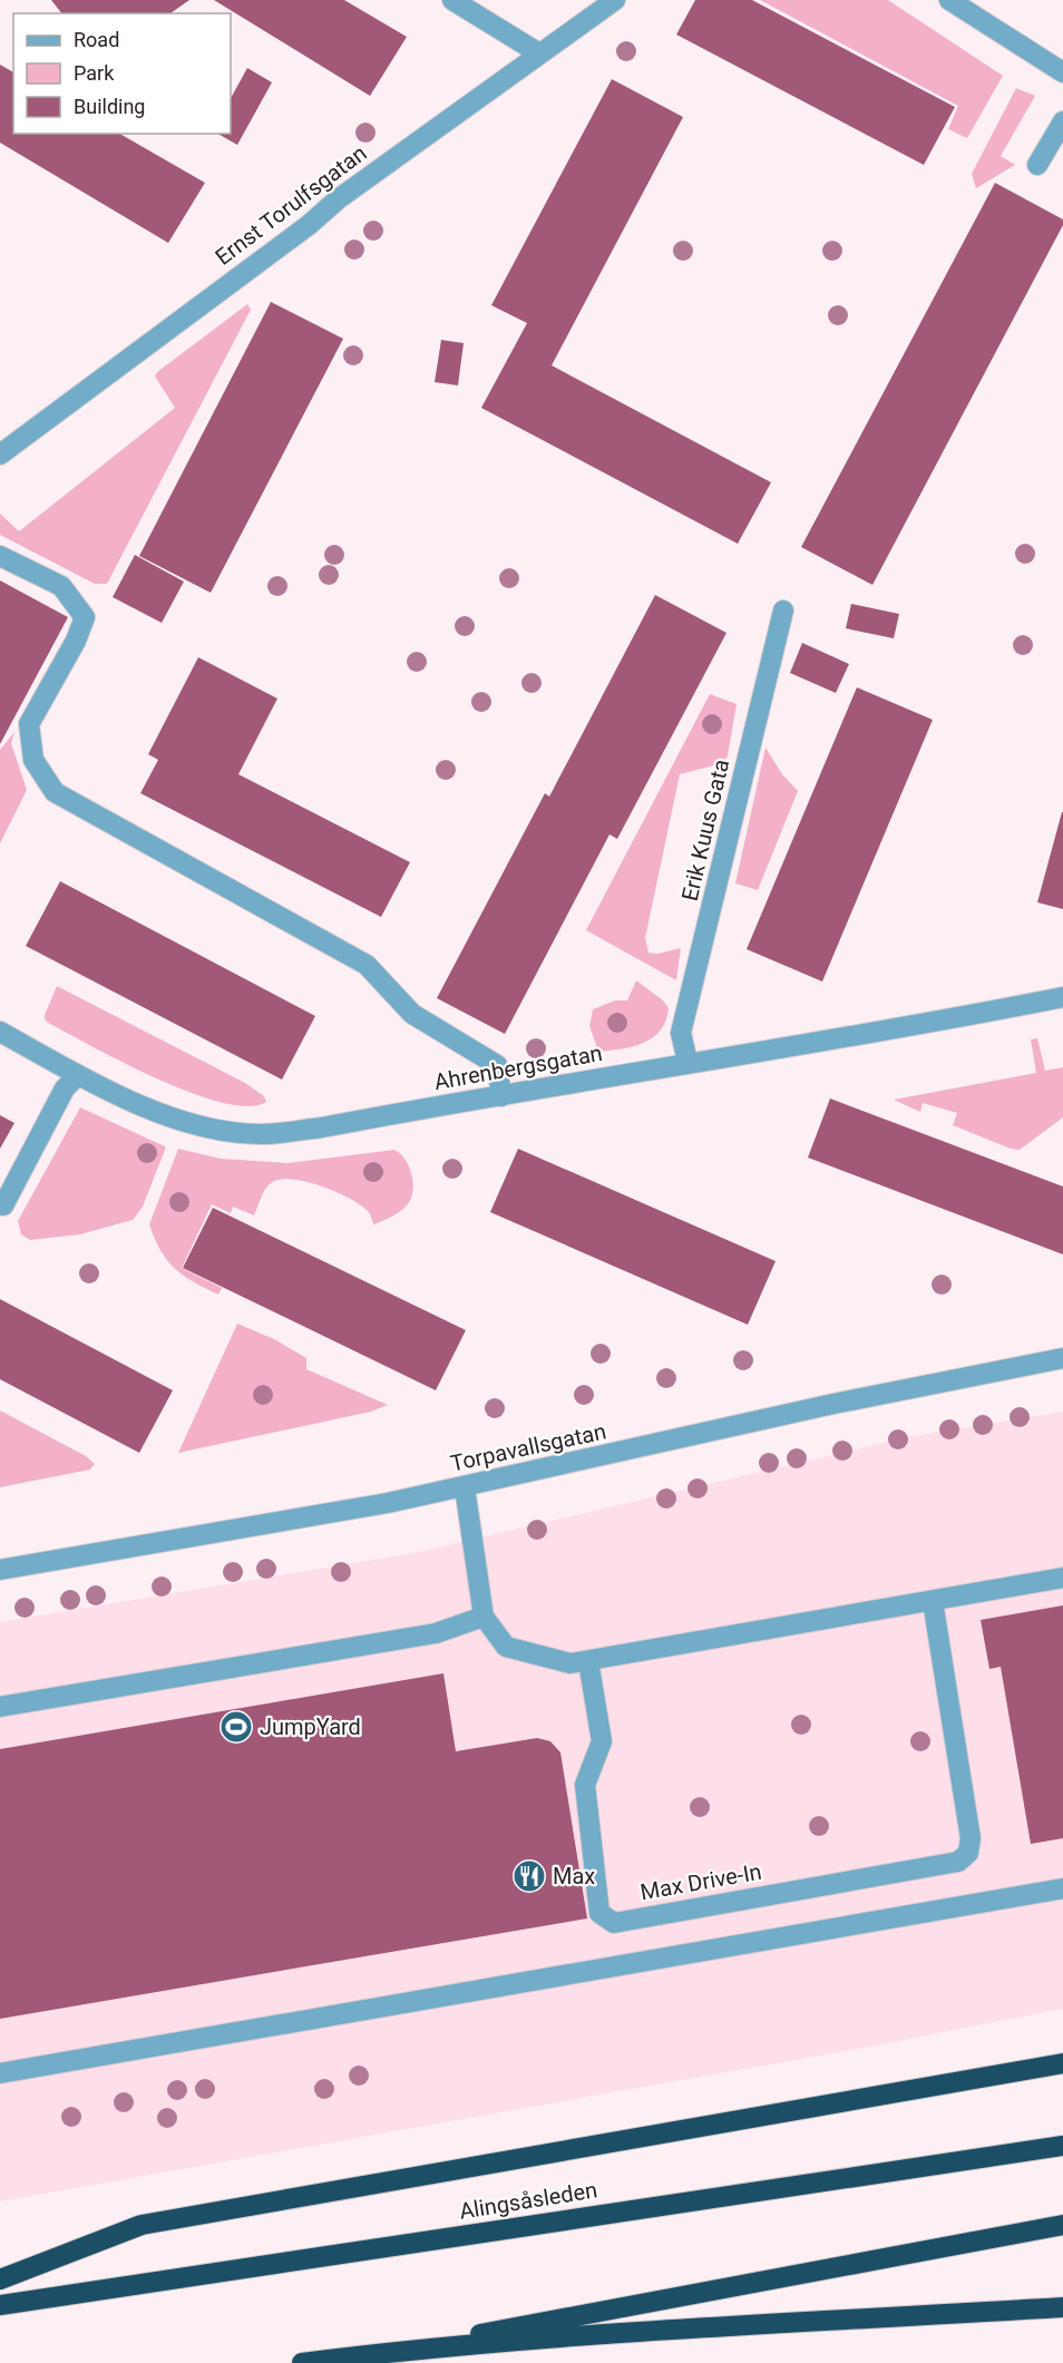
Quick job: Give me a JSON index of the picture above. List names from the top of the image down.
{
  "streets": {
    "highway": ["Alingsåsleden"],
    "street": [
      "Ernst Torulfsgatan",
      "Erik Kuus Gata",
      "Ahrenbergsgatan",
      "Torpavallsgatan",
      "Max Drive-In"
    ]
  },
  "crossings": [
    ["Erik Kuus Gata", "Ahrenbergsgatan"]
  ],
  "places": {
    "sports": ["JumpYard"],
    "restaurant": ["Max"]
  },
  "legend": ["Road", "Park", "Building"]
}
